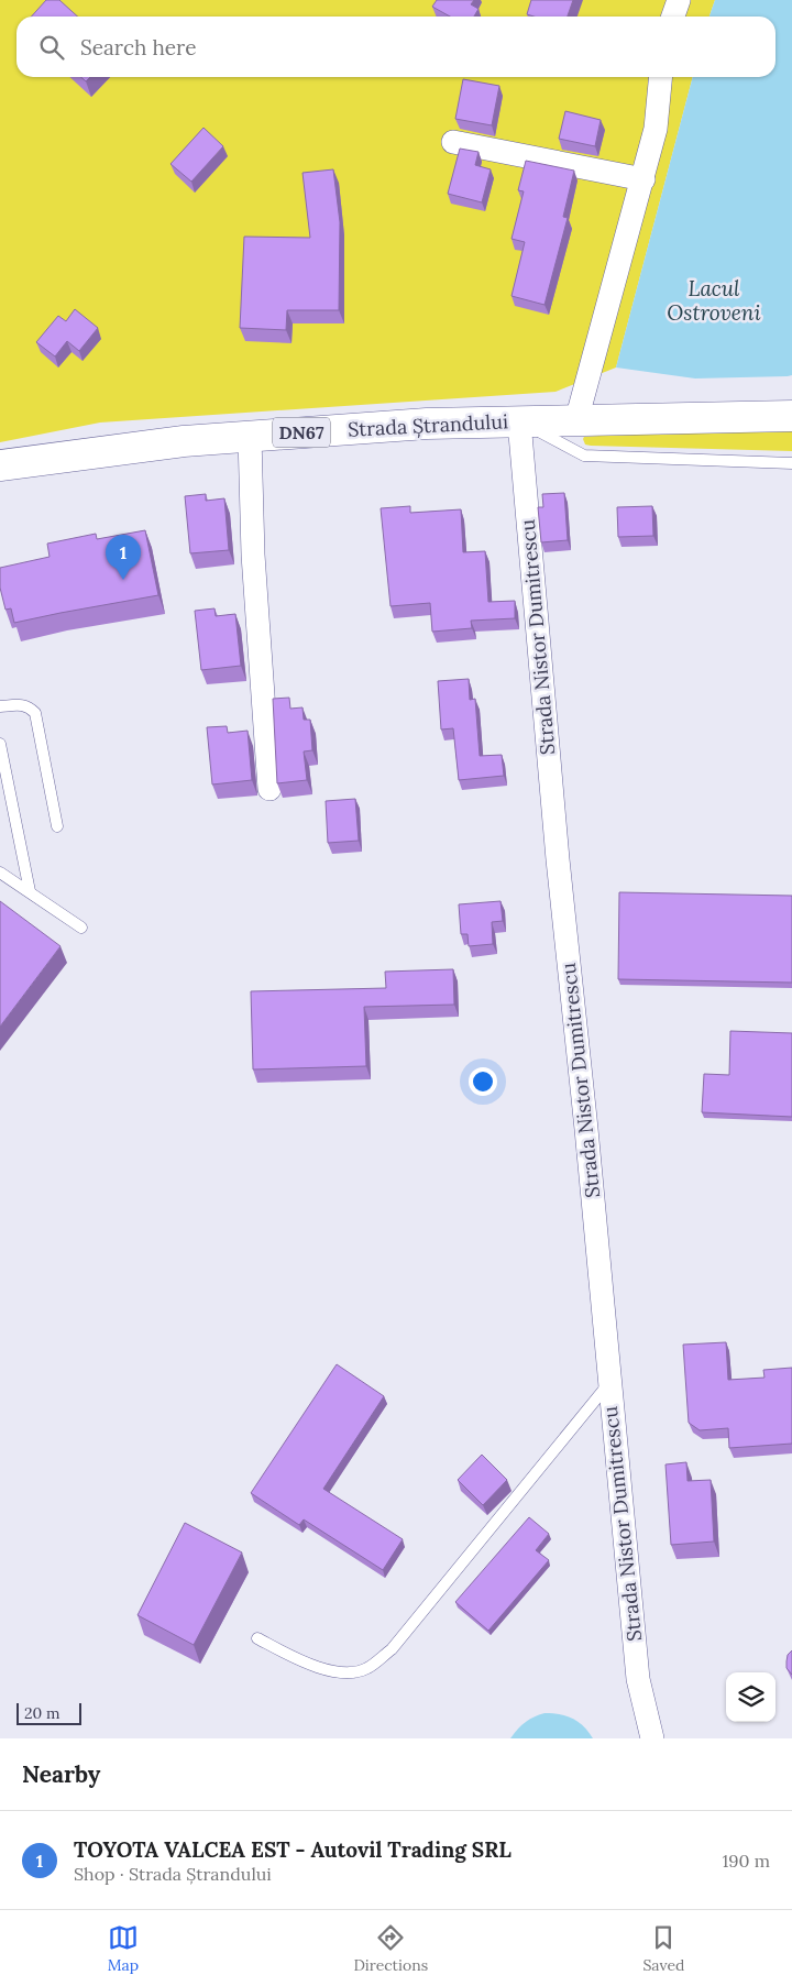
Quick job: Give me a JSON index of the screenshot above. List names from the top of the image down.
{
  "streets": {
    "main road": ["Strada Ștrandului", "DN67"],
    "street": ["Strada Nistor Dumitrescu"]
  },
  "crossings": [
    ["Strada Ștrandului", "Strada Nistor Dumitrescu"]
  ],
  "water": ["Lacul Ostroveni"],
  "scale_bar": "20 m",
  "page": {
    "search": "Search here",
    "pins": "1",
    "scale": "20 m",
    "heading": "Nearby",
    "list": [
      {
        "mark": "1",
        "name": "TOYOTA VALCEA EST - Autovil Trading SRL",
        "note": "Shop · Strada Ștrandului",
        "value": "190 m"
      }
    ],
    "nav": ["Map", "Directions", "Saved"]
  }
}
